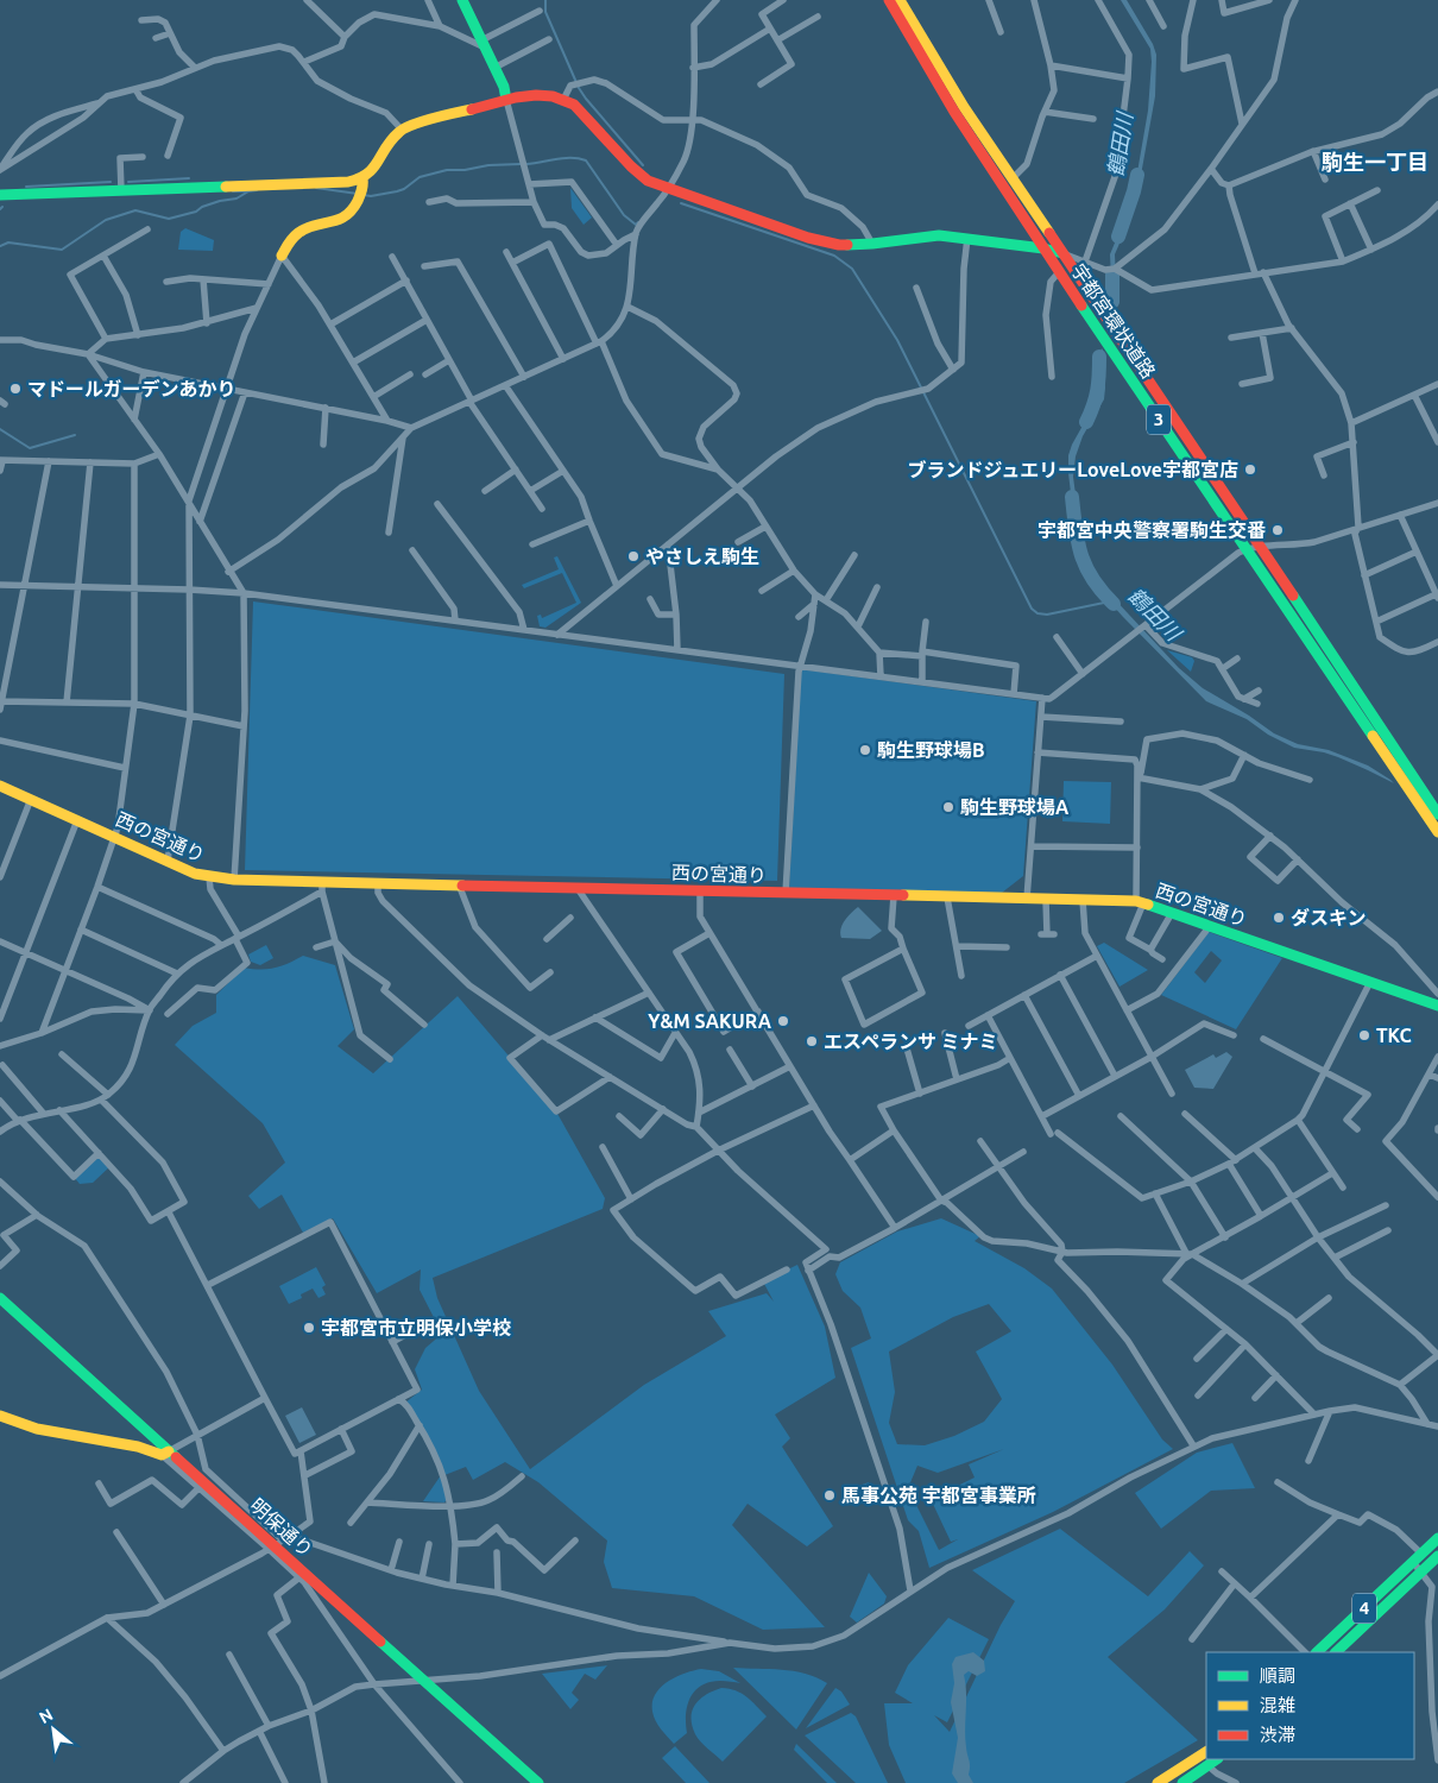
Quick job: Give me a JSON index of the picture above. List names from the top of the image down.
{
  "streets": {
    "street": [
      "宇都宮環状道路",
      "3",
      "西の宮通り",
      "明保通り",
      "4"
    ]
  },
  "districts": ["駒生一丁目"],
  "water": ["鶴田川"],
  "places": [
    "マドールガーデンあかり",
    "ブランドジュエリーLoveLove宇都宮店",
    "宇都宮中央警察署駒生交番",
    "やさしえ駒生",
    "駒生野球場B",
    "駒生野球場A",
    "ダスキン",
    "Y&M SAKURA",
    "TKC",
    "エスペランサ ミナミ",
    "宇都宮市立明保小学校",
    "馬事公苑 宇都宮事業所"
  ],
  "legend": ["順調", "混雑", "渋滞"],
  "north": "top left"
}
